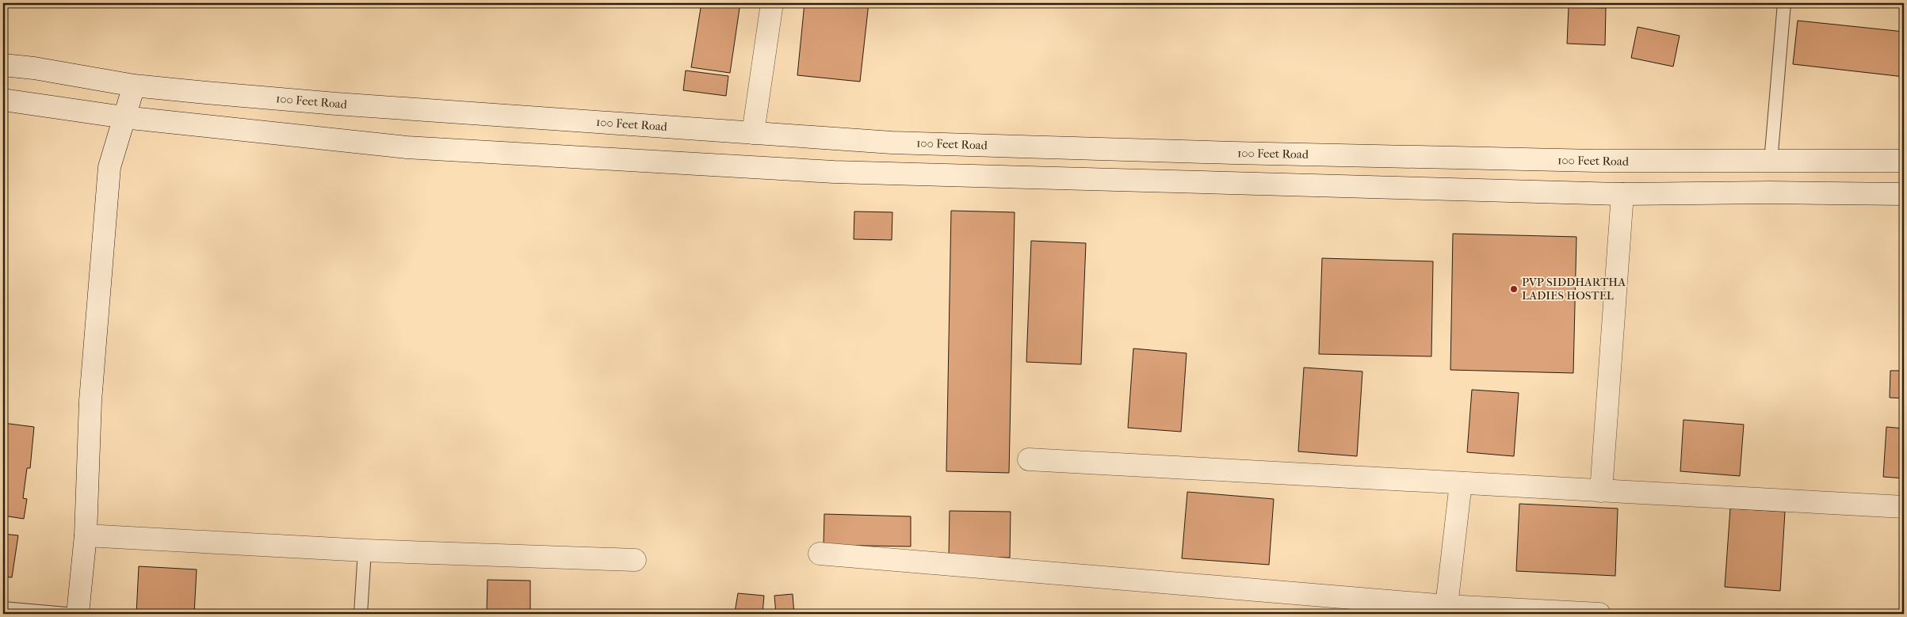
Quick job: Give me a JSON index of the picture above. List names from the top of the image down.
{
  "streets": {
    "street": ["100 Feet Road"]
  },
  "places": ["PVP SIDDHARTHA LADIES HOSTEL"]
}
